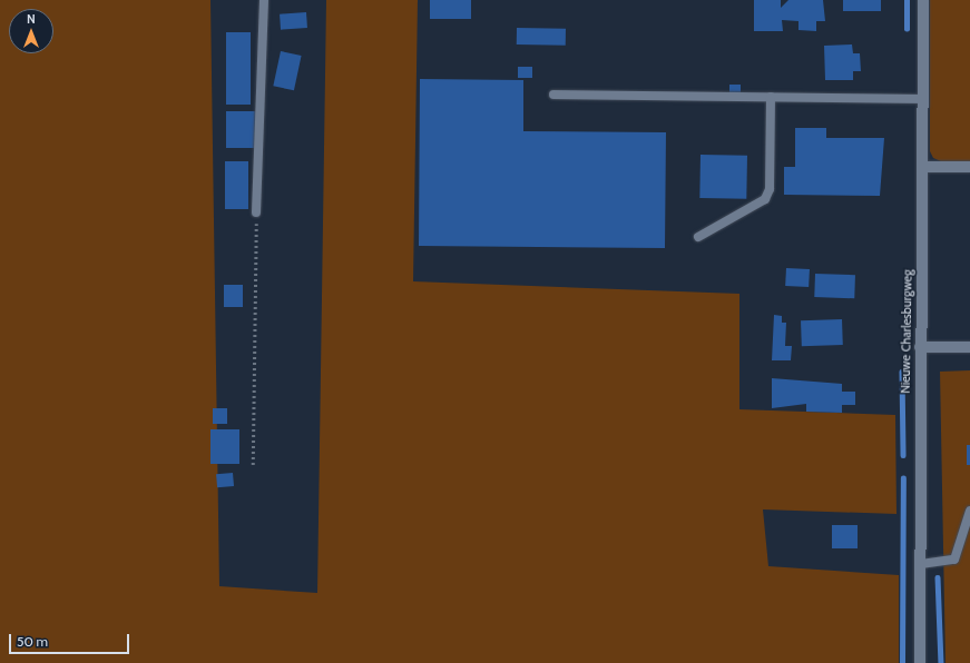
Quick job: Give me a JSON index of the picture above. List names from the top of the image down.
{
  "streets": {
    "street": ["Nieuwe Charlesburgweg"]
  },
  "scale_bar": "50 m",
  "north": "top"
}
